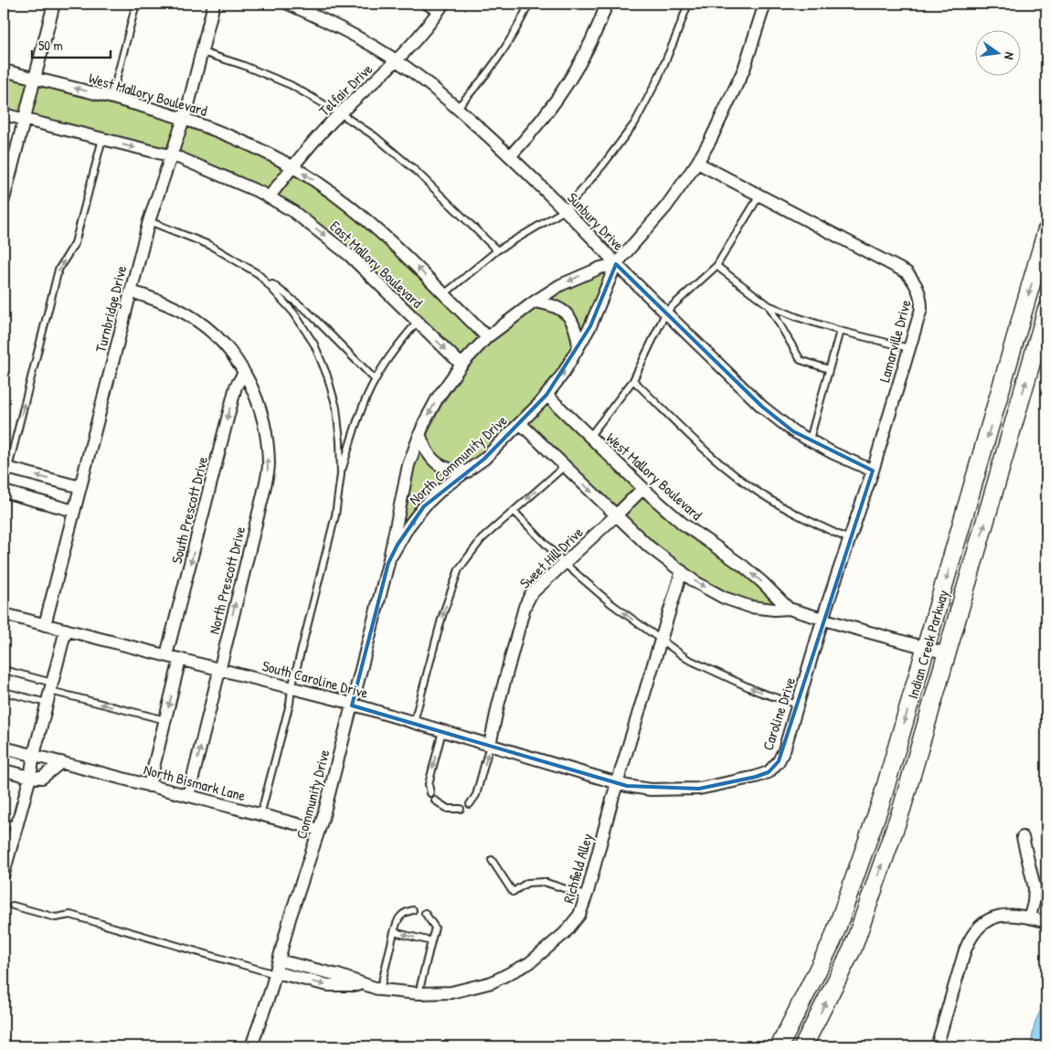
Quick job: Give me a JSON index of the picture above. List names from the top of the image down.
{
  "streets": {
    "street": [
      "Telfair Drive",
      "West Mallory Boulevard",
      "Sunbury Drive",
      "East Mallory Boulevard",
      "Turnbridge Drive",
      "Lamarville Drive",
      "North Community Drive",
      "South Prescott Drive",
      "Sweet Hill Drive",
      "North Prescott Drive",
      "Indian Creek Parkway",
      "South Caroline Drive",
      "Caroline Drive",
      "North Bismark Lane",
      "Community Drive",
      "Richfield Alley"
    ]
  },
  "crossings": [
    ["Telfair Drive", "West Mallory Boulevard"],
    ["Telfair Drive", "Sunbury Drive"],
    ["Telfair Drive", "East Mallory Boulevard"],
    ["West Mallory Boulevard", "Turnbridge Drive"],
    ["West Mallory Boulevard", "North Community Drive"],
    ["West Mallory Boulevard", "Sweet Hill Drive"],
    ["Sunbury Drive", "Lamarville Drive"],
    ["Sunbury Drive", "North Community Drive"],
    ["East Mallory Boulevard", "Turnbridge Drive"],
    ["Turnbridge Drive", "North Prescott Drive"],
    ["Turnbridge Drive", "South Caroline Drive"],
    ["Lamarville Drive", "North Community Drive"],
    ["Lamarville Drive", "Caroline Drive"],
    ["North Community Drive", "Community Drive"],
    ["South Prescott Drive", "North Prescott Drive"],
    ["South Prescott Drive", "South Caroline Drive"],
    ["Sweet Hill Drive", "South Caroline Drive"],
    ["North Prescott Drive", "South Caroline Drive"],
    ["North Prescott Drive", "North Bismark Lane"],
    ["South Caroline Drive", "Caroline Drive"],
    ["South Caroline Drive", "Community Drive"],
    ["South Caroline Drive", "Richfield Alley"],
    ["Caroline Drive", "Richfield Alley"],
    ["North Bismark Lane", "Community Drive"],
    ["Community Drive", "Richfield Alley"]
  ],
  "one_way": ["East Mallory Boulevard", "South Prescott Drive", "North Prescott Drive"],
  "scale_bar": "50 m",
  "north": "right"
}
